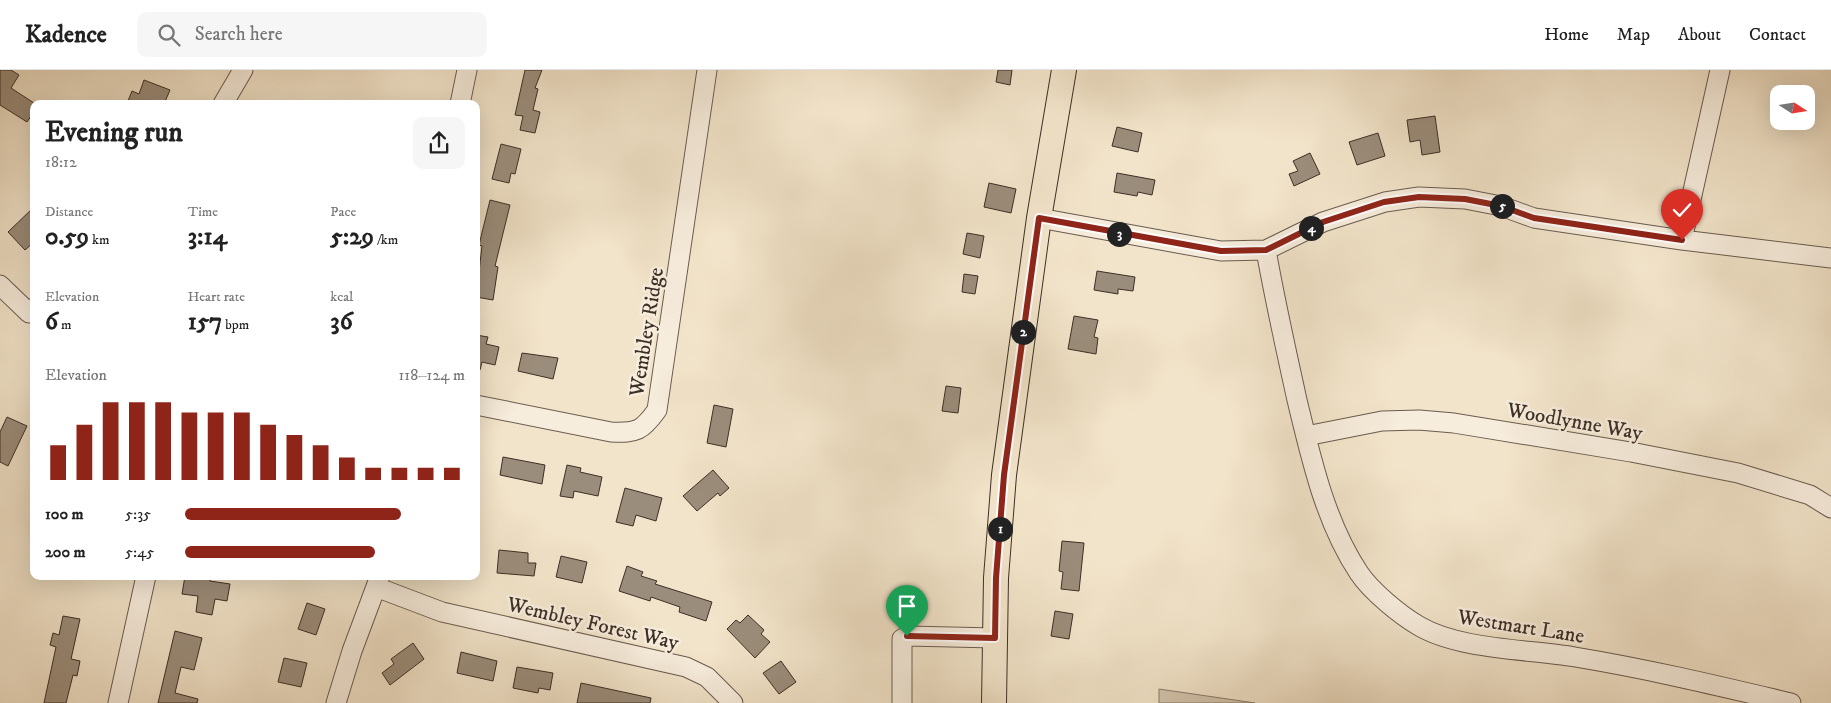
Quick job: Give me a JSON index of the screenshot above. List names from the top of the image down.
{
  "streets": {
    "street": [
      "Wembley Ridge",
      "Woodlynne Way",
      "Wembley Forest Way",
      "Westmart Lane"
    ]
  },
  "crossings": [
    ["Woodlynne Way", "Westmart Lane"]
  ],
  "north": "right",
  "page": {
    "header": "Kadence",
    "search": "Search here",
    "nav": [
      "Home",
      "Map",
      "About",
      "Contact"
    ],
    "heading": ["Evening run", "18:12"],
    "stats": [
      ["Distance", "0.59 km"],
      ["Time", "3:14"],
      ["Pace", "5:29 /km"],
      ["Elevation", "6 m"],
      ["Heart rate", "157 bpm"],
      ["kcal", "36"]
    ],
    "pins": [
      "5",
      "4",
      "3",
      "2",
      "1"
    ],
    "chart": ["Elevation", "118–124 m"],
    "list": [
      {
        "name": "100 m",
        "note": "5:35"
      },
      {
        "name": "200 m",
        "note": "5:45"
      }
    ]
  }
}
